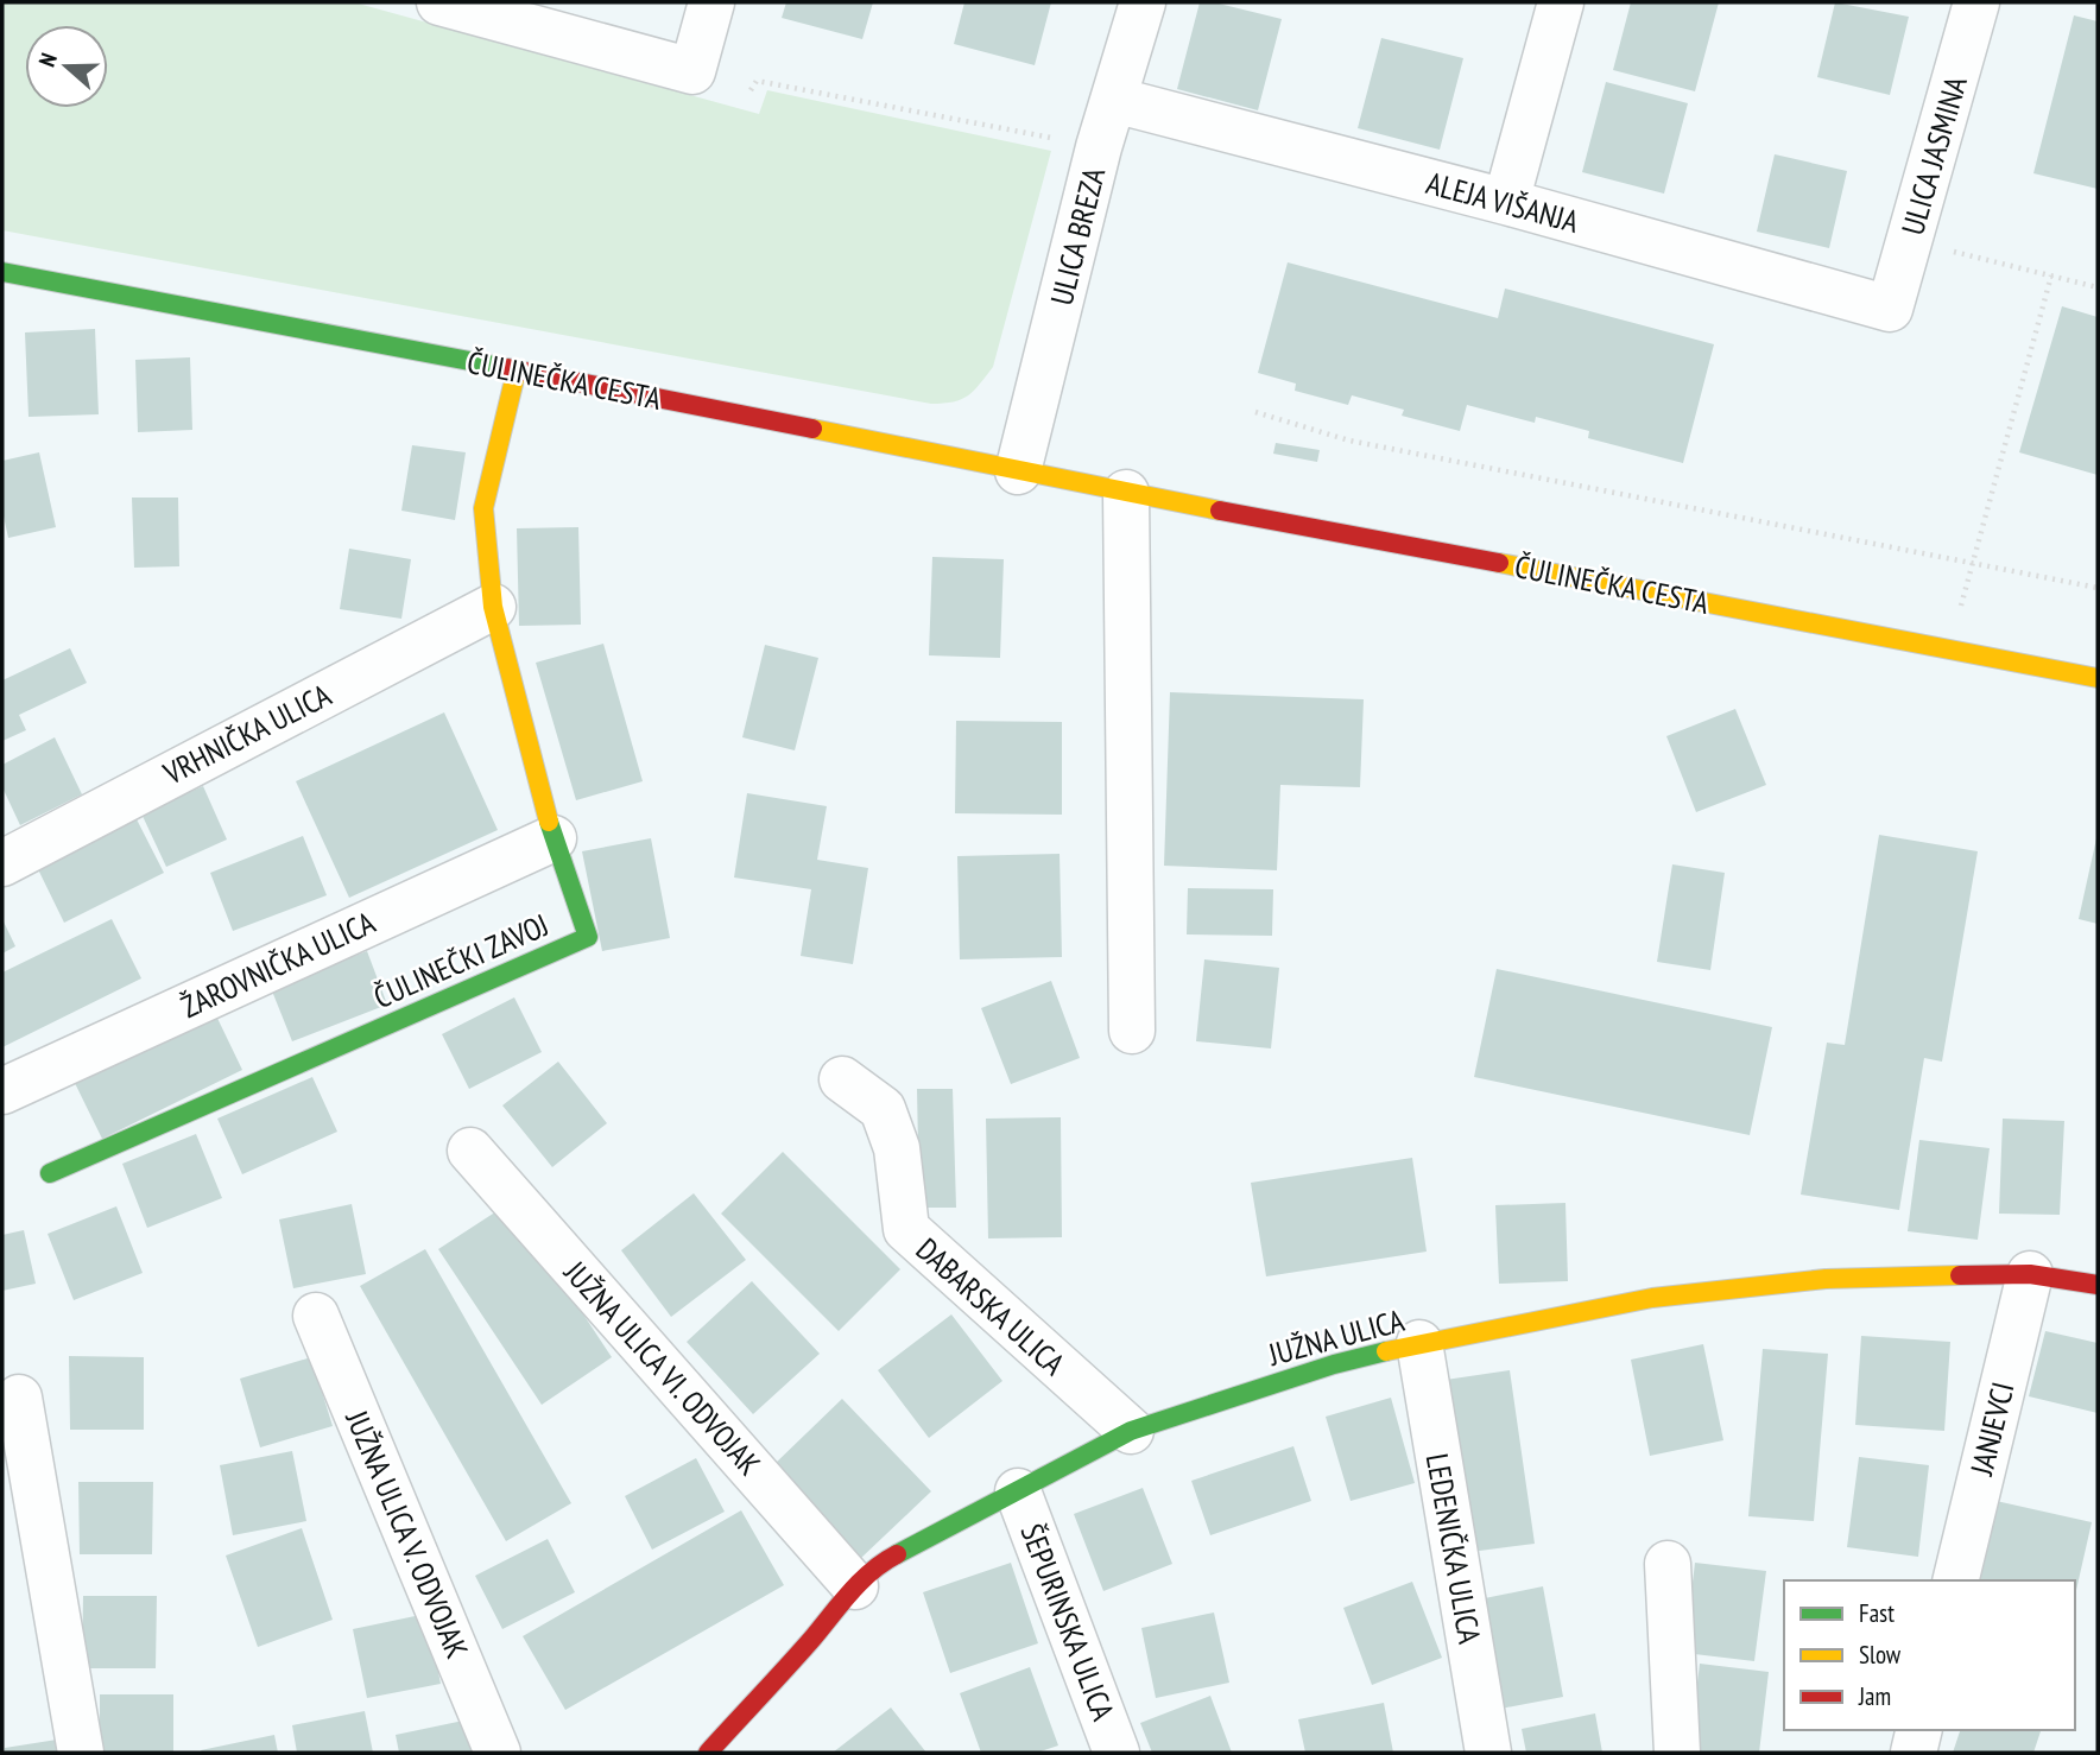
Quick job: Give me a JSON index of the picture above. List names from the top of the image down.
{
  "streets": {
    "street": [
      "ULICA JASMINA",
      "ALEJA VIŠANJA",
      "ULICA BREZA",
      "ČULINEČKA CESTA",
      "VRHNIČKA ULICA",
      "ČULINEČKI ZAVOJ",
      "ŽAROVNIČKA ULICA",
      "DABARSKA ULICA",
      "JUŽNA ULICA",
      "JUŽNA ULICA VI. ODVOJAK",
      "JANJEVCI",
      "JUŽNA ULICA V. ODVOJAK",
      "LEDENIČKA ULICA",
      "ŠEPURINSKA ULICA"
    ]
  },
  "crossings": [
    ["ULICA JASMINA", "ALEJA VIŠANJA"],
    ["ALEJA VIŠANJA", "ULICA BREZA"],
    ["ULICA BREZA", "ČULINEČKA CESTA"],
    ["ČULINEČKA CESTA", "ČULINEČKI ZAVOJ"],
    ["VRHNIČKA ULICA", "ČULINEČKI ZAVOJ"],
    ["ČULINEČKI ZAVOJ", "ŽAROVNIČKA ULICA"],
    ["DABARSKA ULICA", "JUŽNA ULICA"],
    ["JUŽNA ULICA", "JUŽNA ULICA VI. ODVOJAK"],
    ["JUŽNA ULICA", "JANJEVCI"],
    ["JUŽNA ULICA", "LEDENIČKA ULICA"],
    ["JUŽNA ULICA", "ŠEPURINSKA ULICA"]
  ],
  "legend": ["Fast", "Slow", "Jam"],
  "north": "left"
}
